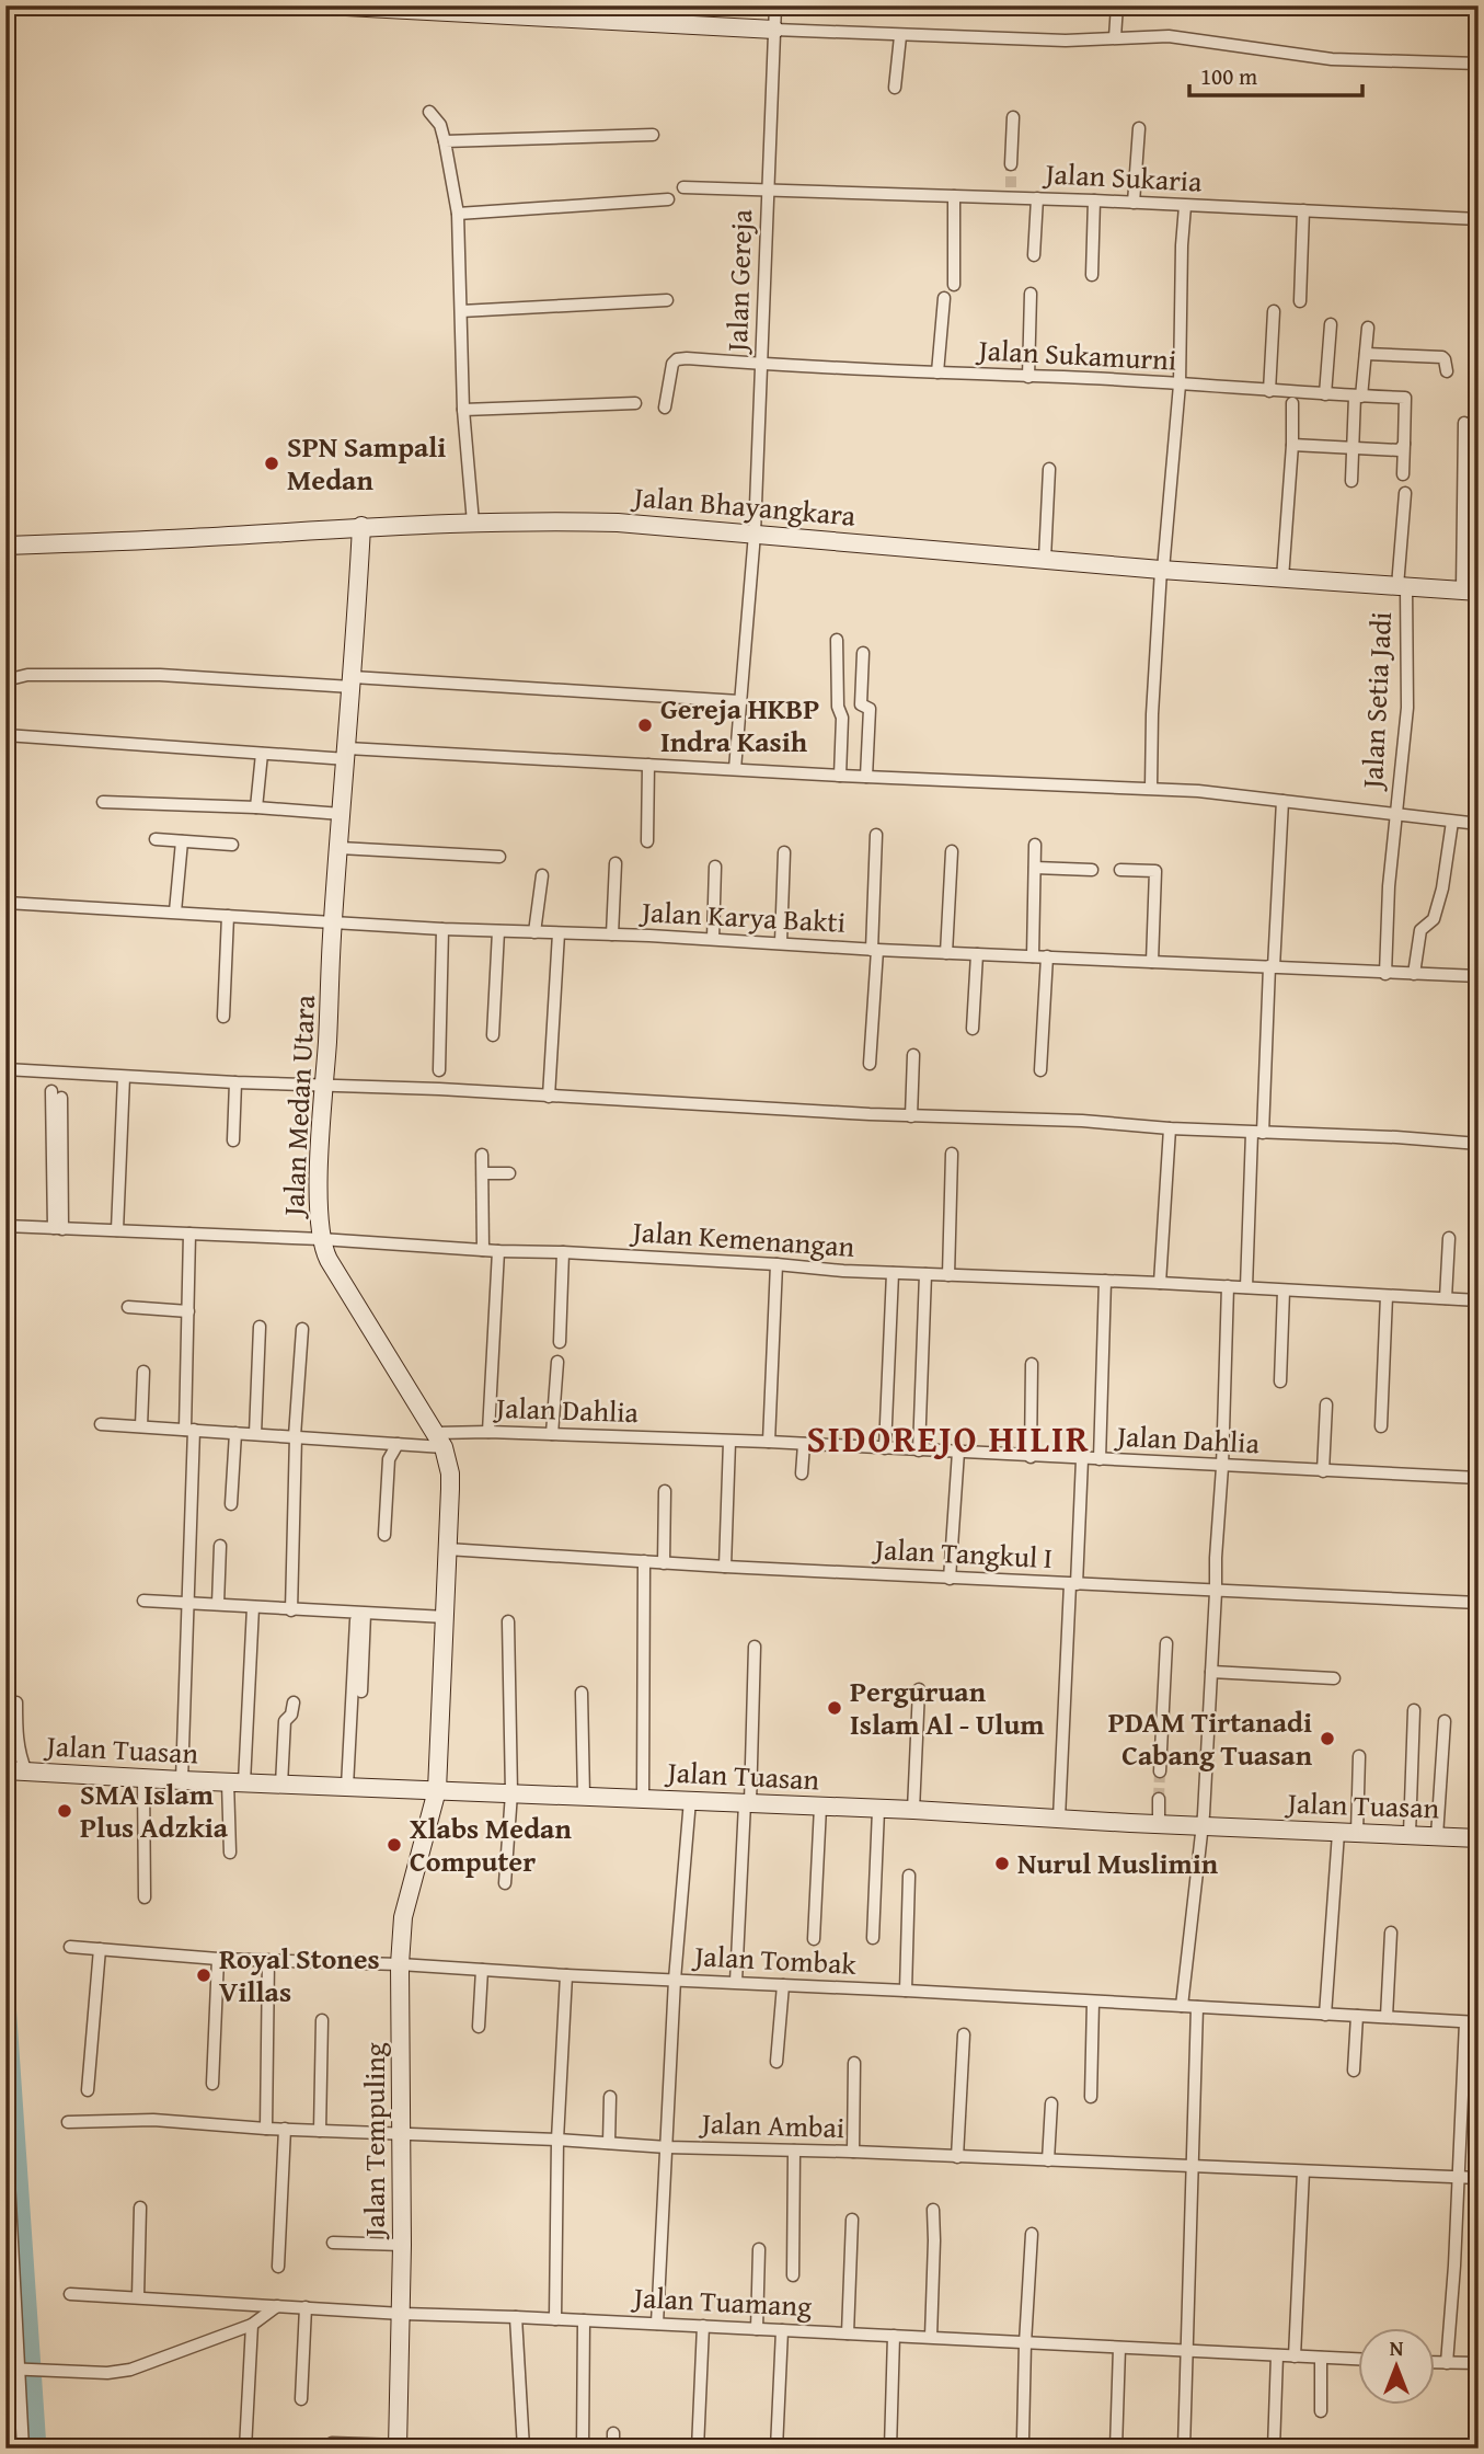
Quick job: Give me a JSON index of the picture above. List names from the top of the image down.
{
  "streets": {
    "street": [
      "Jalan Sukaria",
      "Jalan Gereja",
      "Jalan Sukamurni",
      "Jalan Bhayangkara",
      "Jalan Setia Jadi",
      "Jalan Karya Bakti",
      "Jalan Medan Utara",
      "Jalan Kemenangan",
      "Jalan Dahlia",
      "Jalan Tangkul I",
      "Jalan Tuasan",
      "Jalan Tombak",
      "Jalan Ambai",
      "Jalan Tempuling",
      "Jalan Tuamang"
    ]
  },
  "crossings": [
    ["Jalan Sukaria", "Jalan Gereja"],
    ["Jalan Gereja", "Jalan Sukamurni"],
    ["Jalan Gereja", "Jalan Bhayangkara"],
    ["Jalan Bhayangkara", "Jalan Setia Jadi"],
    ["Jalan Bhayangkara", "Jalan Medan Utara"],
    ["Jalan Setia Jadi", "Jalan Karya Bakti"],
    ["Jalan Karya Bakti", "Jalan Medan Utara"],
    ["Jalan Medan Utara", "Jalan Kemenangan"],
    ["Jalan Medan Utara", "Jalan Dahlia"],
    ["Jalan Medan Utara", "Jalan Tangkul I"],
    ["Jalan Medan Utara", "Jalan Tuasan"],
    ["Jalan Medan Utara", "Jalan Tempuling"],
    ["Jalan Tuasan", "Jalan Tempuling"],
    ["Jalan Tombak", "Jalan Tempuling"],
    ["Jalan Ambai", "Jalan Tempuling"],
    ["Jalan Tempuling", "Jalan Tuamang"]
  ],
  "districts": ["SIDOREJO HILIR"],
  "places": [
    "SPN Sampali Medan",
    "Gereja HKBP Indra Kasih",
    "Perguruan Islam Al - Ulum",
    "PDAM Tirtanadi Cabang Tuasan",
    "SMA Islam Plus Adzkia",
    "Xlabs Medan Computer",
    "Nurul Muslimin",
    "Royal Stones Villas"
  ],
  "scale_bar": "100 m",
  "north": "top"
}
